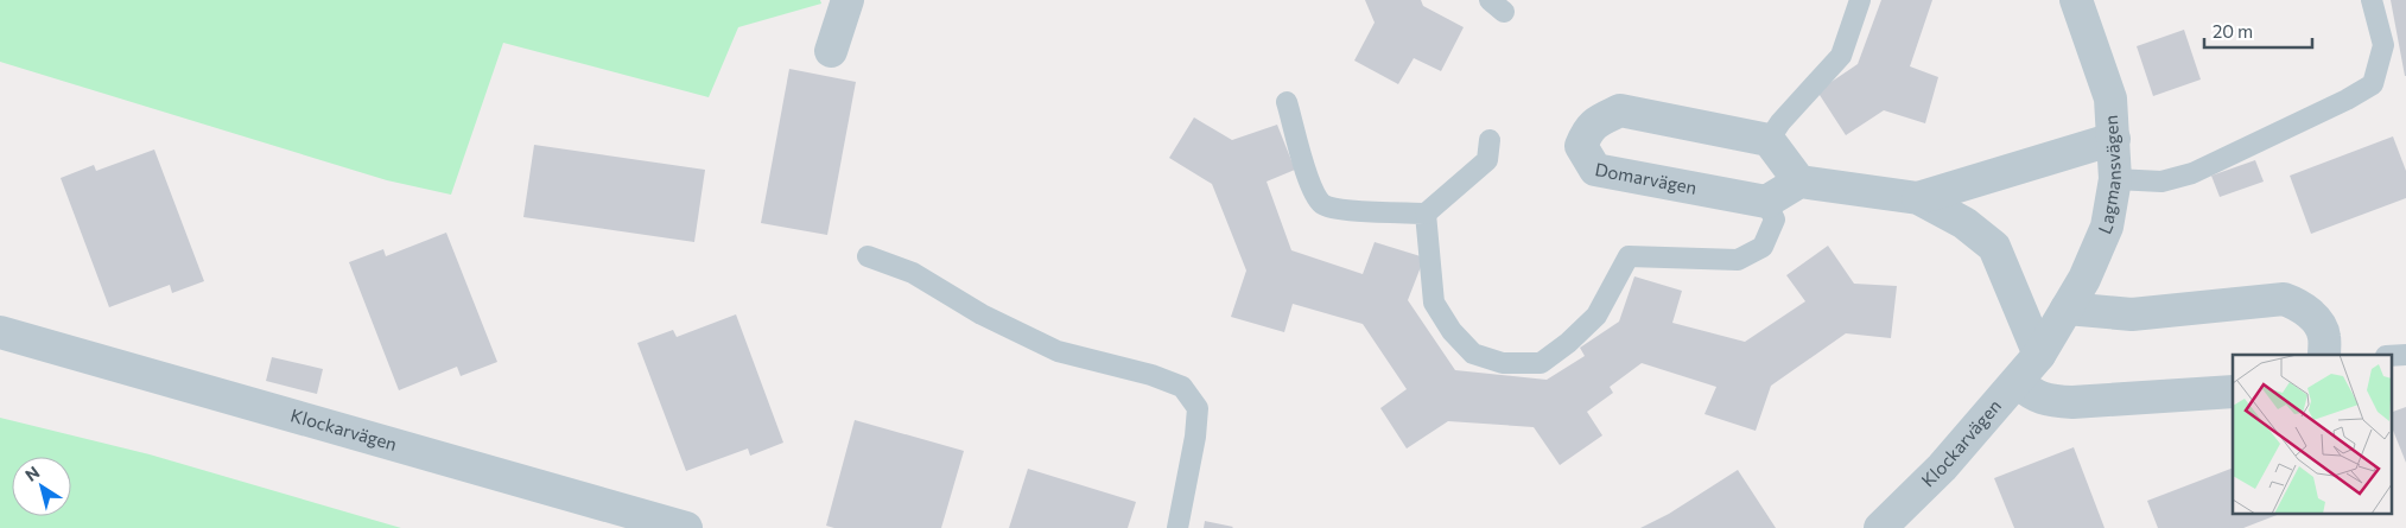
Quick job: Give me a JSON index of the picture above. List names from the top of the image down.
{
  "streets": {
    "street": ["Lagmansvägen", "Domarvägen", "Klockarvägen"]
  },
  "crossings": [
    ["Lagmansvägen", "Klockarvägen"]
  ],
  "scale_bar": "20 m",
  "north": "top left"
}
